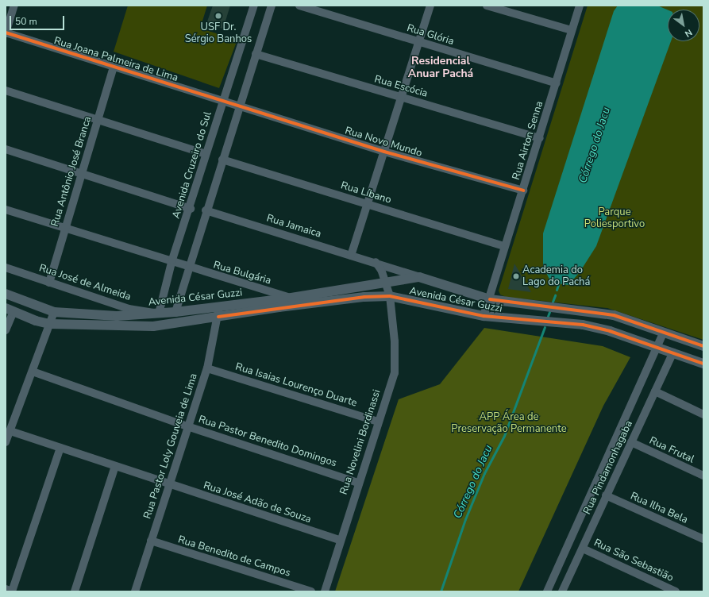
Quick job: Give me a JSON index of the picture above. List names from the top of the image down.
{
  "streets": {
    "street": [
      "Rua Glória",
      "Rua Joana Palmeira de Lima",
      "Rua Escócia",
      "Rua Airton Senna",
      "Rua Novo Mundo",
      "Avenida Cruzeiro do Sul",
      "Rua Antônio José Branca",
      "Rua Líbano",
      "Rua Jamaica",
      "Rua Bulgária",
      "Rua José de Almeida",
      "Avenida César Guzzi",
      "Rua Isaias Lourenço Duarte",
      "Rua Pastor Benedito Domingos",
      "Rua Novelini Bordinassi",
      "Rua Pastor Loly Gouveia de Lima",
      "Rua Frutal",
      "Rua Pindamonhagaba",
      "Rua José Adão de Souza",
      "Rua Ilha Bela",
      "Rua Benedito de Campos",
      "Rua São Sebastião"
    ]
  },
  "crossings": [
    ["Rua Glória", "Rua Airton Senna"],
    ["Rua Joana Palmeira de Lima", "Rua Novo Mundo"],
    ["Rua Joana Palmeira de Lima", "Avenida Cruzeiro do Sul"],
    ["Rua Joana Palmeira de Lima", "Rua Antônio José Branca"],
    ["Rua Escócia", "Rua Airton Senna"],
    ["Rua Airton Senna", "Rua Novo Mundo"],
    ["Rua Airton Senna", "Rua Líbano"],
    ["Rua Airton Senna", "Avenida César Guzzi"],
    ["Avenida Cruzeiro do Sul", "Rua Bulgária"],
    ["Avenida Cruzeiro do Sul", "Rua José de Almeida"],
    ["Avenida Cruzeiro do Sul", "Avenida César Guzzi"],
    ["Rua Antônio José Branca", "Rua Bulgária"],
    ["Rua Antônio José Branca", "Rua José de Almeida"],
    ["Rua Jamaica", "Avenida César Guzzi"],
    ["Rua Bulgária", "Avenida César Guzzi"],
    ["Rua José de Almeida", "Avenida César Guzzi"],
    ["Avenida César Guzzi", "Rua Novelini Bordinassi"],
    ["Avenida César Guzzi", "Rua Pastor Loly Gouveia de Lima"],
    ["Avenida César Guzzi", "Rua Pindamonhagaba"],
    ["Rua Isaias Lourenço Duarte", "Rua Novelini Bordinassi"],
    ["Rua Isaias Lourenço Duarte", "Rua Pastor Loly Gouveia de Lima"],
    ["Rua Pastor Benedito Domingos", "Rua Novelini Bordinassi"],
    ["Rua Pastor Benedito Domingos", "Rua Pastor Loly Gouveia de Lima"],
    ["Rua Novelini Bordinassi", "Rua José Adão de Souza"],
    ["Rua Pastor Loly Gouveia de Lima", "Rua José Adão de Souza"],
    ["Rua Pastor Loly Gouveia de Lima", "Rua Benedito de Campos"],
    ["Rua Frutal", "Rua Pindamonhagaba"],
    ["Rua Pindamonhagaba", "Rua Ilha Bela"],
    ["Rua Pindamonhagaba", "Rua São Sebastião"]
  ],
  "districts": ["Residencial Anuar Pachá"],
  "water": ["Córrego do Jacu"],
  "parks": ["Parque Poliesportivo", "APP Área de Preservação Permanente"],
  "places": ["USF Dr. Sérgio Banhos", "Academia do Lago do Pachá"],
  "scale_bar": "50 m",
  "north": "bottom right"
}
